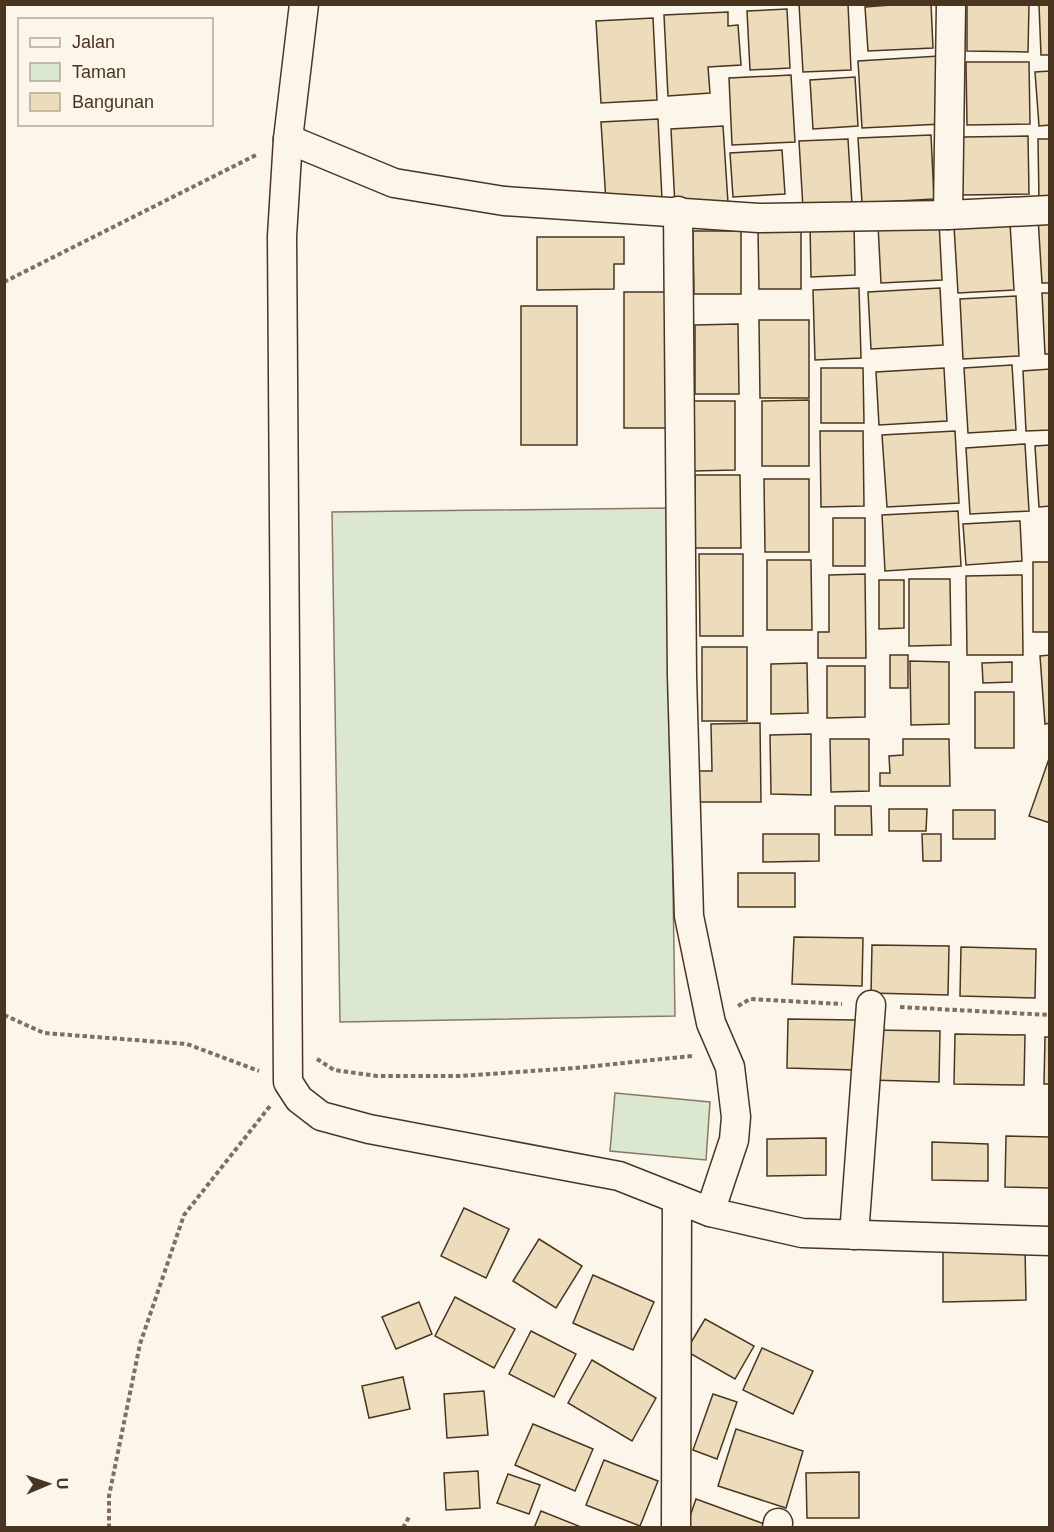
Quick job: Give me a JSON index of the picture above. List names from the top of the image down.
{
  "legend": ["Jalan", "Taman", "Bangunan"],
  "north": "right"
}
